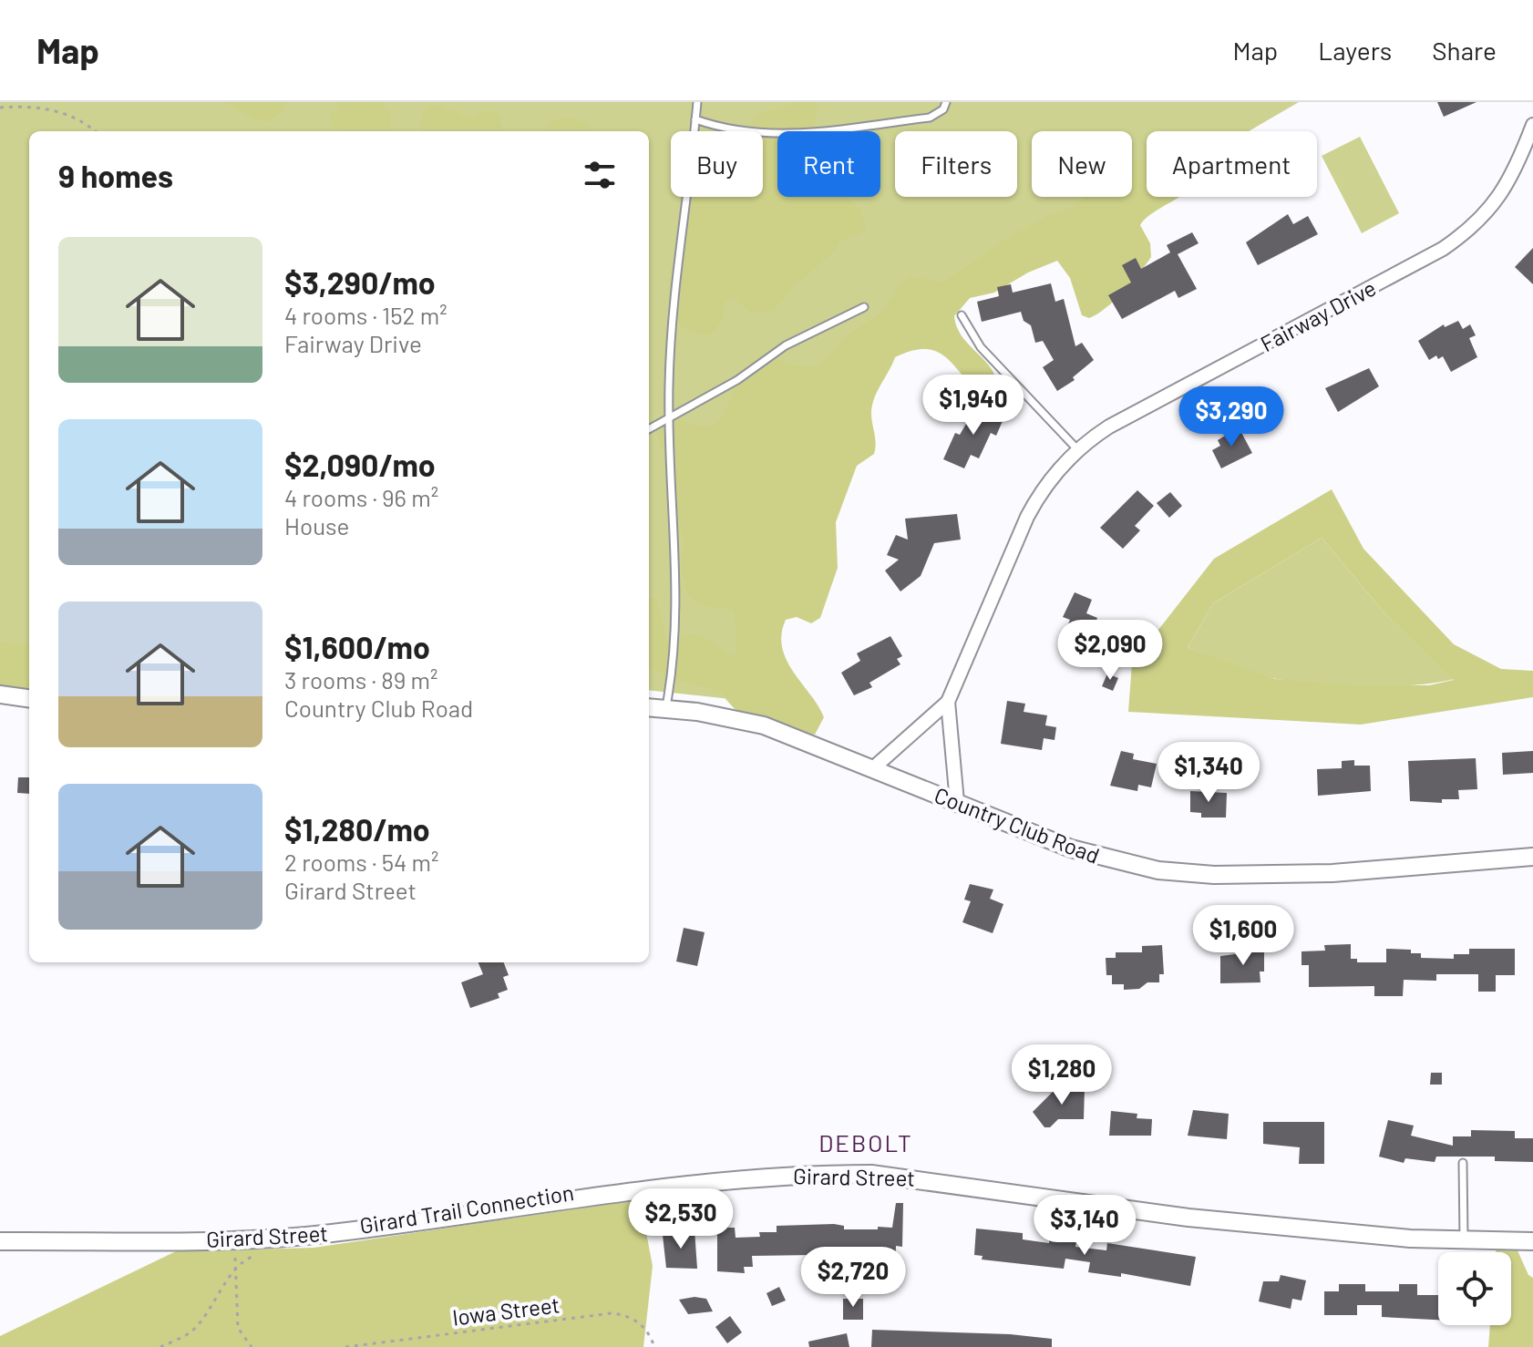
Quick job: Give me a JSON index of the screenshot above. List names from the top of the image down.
{
  "streets": {
    "street": ["Fairway Drive", "Country Club Road", "Girard Street"],
    "path": ["Iowa Street"]
  },
  "crossings": [
    ["Fairway Drive", "Country Club Road"]
  ],
  "districts": ["DEBOLT"],
  "page": {
    "header": "Map",
    "nav": ["Map", "Layers", "Share"],
    "chip": [
      "Buy",
      "Rent",
      "Filters",
      "New",
      "Apartment"
    ],
    "heading": "9 homes",
    "list": [
      {
        "name": "$3,290/mo",
        "note": "4 rooms · 152 m² · Fairway Drive"
      },
      {
        "name": "$2,090/mo",
        "note": "4 rooms · 96 m² · House"
      },
      {
        "name": "$1,600/mo",
        "note": "3 rooms · 89 m² · Country Club Road"
      },
      {
        "name": "$1,280/mo",
        "note": "2 rooms · 54 m² · Girard Street"
      }
    ],
    "price": [
      "$1,940",
      "$3,290",
      "$2,090",
      "$1,340",
      "$1,600",
      "$1,280",
      "$2,530",
      "$3,140",
      "$2,720"
    ]
  }
}
